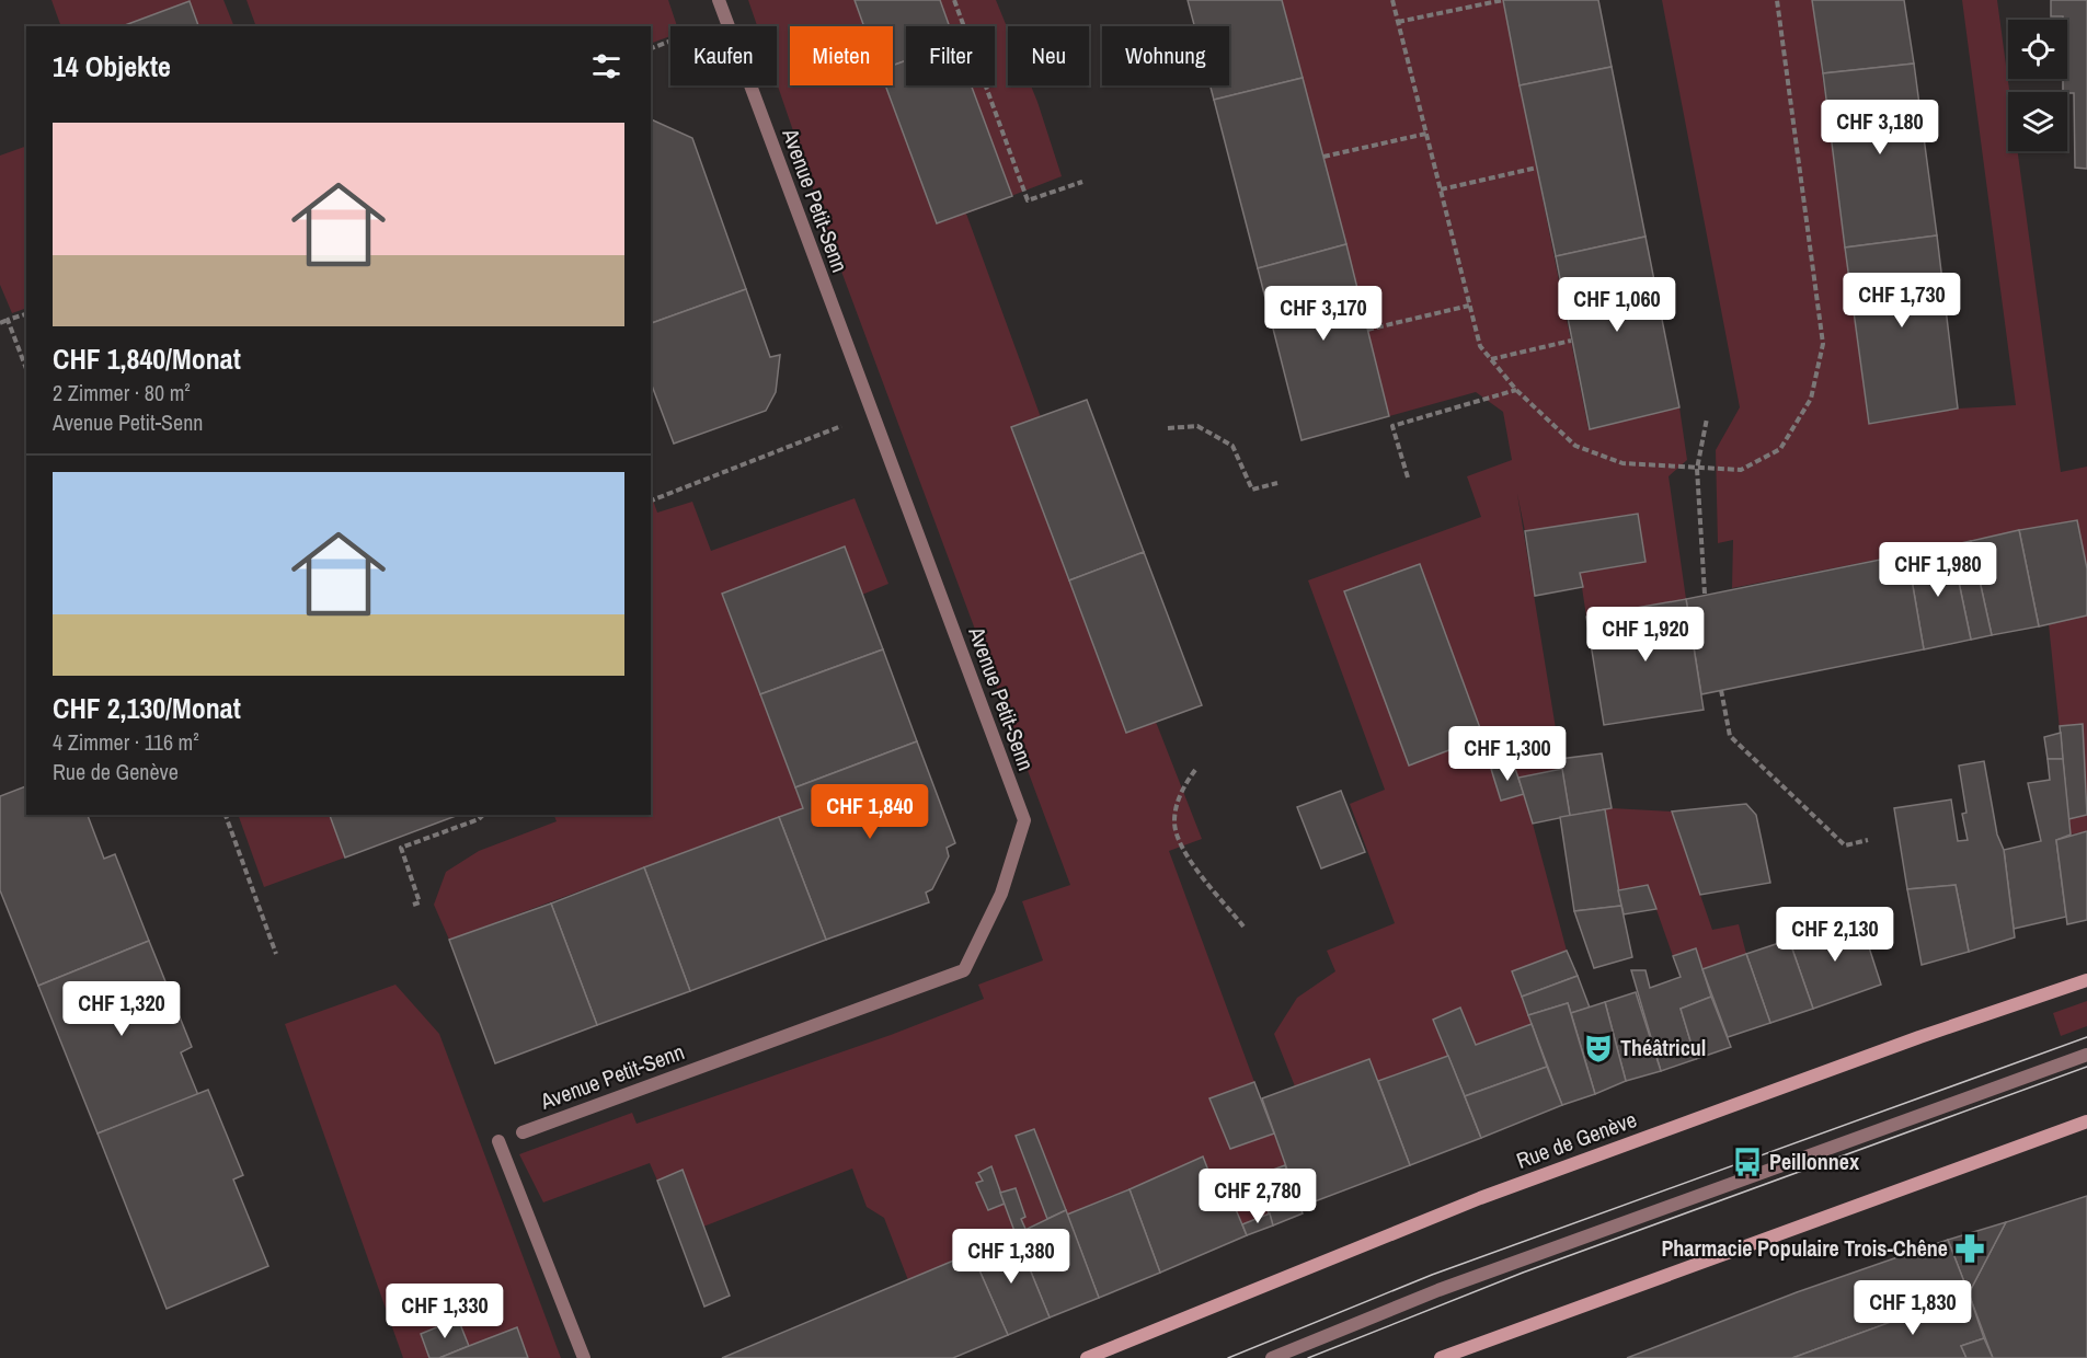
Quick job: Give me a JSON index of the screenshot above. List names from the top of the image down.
{
  "streets": {
    "main road": ["Rue de Genève"],
    "street": ["Avenue Petit-Senn"]
  },
  "places": {
    "theatre": ["Théâtricul"],
    "bus stop": ["Peillonnex"],
    "pharmacy": ["Pharmacie Populaire Trois-Chêne"]
  },
  "page": {
    "chip": [
      "Kaufen",
      "Mieten",
      "Filter",
      "Neu",
      "Wohnung"
    ],
    "heading": "14 Objekte",
    "price": [
      "CHF 3,180",
      "CHF 1,730",
      "CHF 1,060",
      "CHF 3,170",
      "CHF 1,980",
      "CHF 1,920",
      "CHF 1,300",
      "CHF 1,840",
      "CHF 2,130",
      "CHF 1,320",
      "CHF 2,780",
      "CHF 1,380",
      "CHF 1,830",
      "CHF 1,330"
    ],
    "list": [
      {
        "name": "CHF 1,840/Monat",
        "note": "2 Zimmer · 80 m² · Avenue Petit-Senn"
      },
      {
        "name": "CHF 2,130/Monat",
        "note": "4 Zimmer · 116 m² · Rue de Genève"
      }
    ]
  }
}
